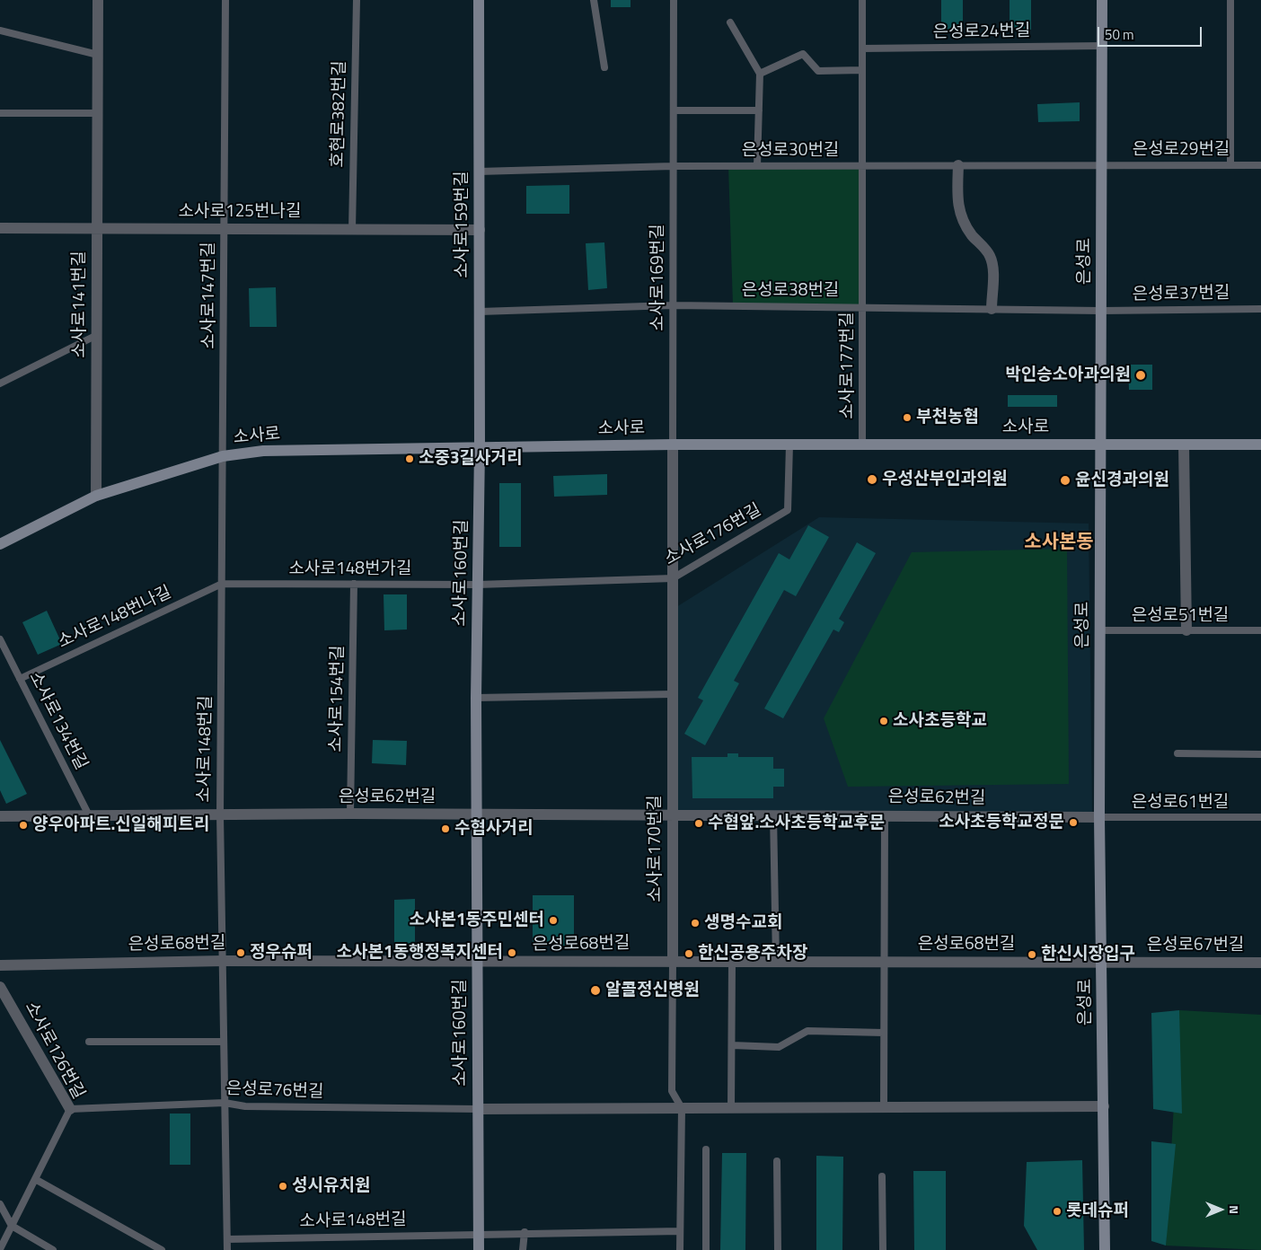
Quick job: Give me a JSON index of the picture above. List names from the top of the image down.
{
  "streets": {
    "street": [
      "소사로125번나길",
      "소사로159번길",
      "은성로",
      "소사로141번길",
      "소사로",
      "소사로160번길",
      "은성로62번길",
      "소사로170번길",
      "은성로68번길",
      "은성로67번길",
      "소사로126번길"
    ],
    "lane": [
      "은성로24번길",
      "호현로382번길",
      "은성로29번길",
      "은성로30번길",
      "소사로169번길",
      "은성로38번길",
      "은성로37번길",
      "소사로147번길",
      "소사로177번길",
      "소사로176번길",
      "소사로148번가길",
      "은성로51번길",
      "소사로148번나길",
      "소사로154번길",
      "소사로134번길",
      "소사로148번길",
      "은성로61번길",
      "은성로76번길"
    ]
  },
  "crossings": [
    ["은성로24번길", "은성로"],
    ["은성로24번길", "소사로177번길"],
    ["호현로382번길", "소사로125번나길"],
    ["은성로29번길", "은성로30번길"],
    ["은성로29번길", "은성로"],
    ["은성로30번길", "소사로159번길"],
    ["은성로30번길", "은성로"],
    ["은성로30번길", "소사로169번길"],
    ["은성로30번길", "소사로177번길"],
    ["소사로125번나길", "소사로159번길"],
    ["소사로125번나길", "소사로147번길"],
    ["소사로125번나길", "소사로141번길"],
    ["소사로159번길", "은성로38번길"],
    ["소사로159번길", "소사로"],
    ["소사로159번길", "소사로160번길"],
    ["은성로", "은성로38번길"],
    ["은성로", "은성로37번길"],
    ["은성로", "소사로"],
    ["은성로", "은성로51번길"],
    ["은성로", "은성로62번길"],
    ["은성로", "은성로61번길"],
    ["은성로", "은성로68번길"],
    ["은성로", "은성로67번길"],
    ["소사로169번길", "은성로38번길"],
    ["소사로169번길", "소사로"],
    ["소사로169번길", "소사로170번길"],
    ["은성로38번길", "은성로37번길"],
    ["은성로38번길", "소사로177번길"],
    ["소사로147번길", "소사로"],
    ["소사로147번길", "소사로148번길"],
    ["소사로141번길", "소사로"],
    ["소사로177번길", "소사로"],
    ["소사로", "소사로176번길"],
    ["소사로", "소사로160번길"],
    ["소사로", "소사로148번길"],
    ["소사로", "소사로170번길"],
    ["소사로176번길", "소사로148번가길"],
    ["소사로176번길", "소사로160번길"],
    ["소사로176번길", "소사로170번길"],
    ["소사로148번가길", "소사로160번길"],
    ["소사로148번가길", "소사로148번나길"],
    ["소사로148번가길", "소사로154번길"],
    ["소사로148번가길", "소사로148번길"],
    ["소사로160번길", "소사로148번길"],
    ["소사로160번길", "은성로62번길"],
    ["소사로160번길", "은성로68번길"],
    ["소사로160번길", "은성로76번길"],
    ["소사로148번나길", "소사로134번길"],
    ["소사로148번나길", "소사로148번길"],
    ["소사로154번길", "은성로62번길"],
    ["소사로134번길", "은성로62번길"],
    ["소사로148번길", "은성로62번길"],
    ["소사로148번길", "은성로68번길"],
    ["소사로148번길", "은성로76번길"],
    ["은성로62번길", "은성로61번길"],
    ["은성로62번길", "소사로170번길"],
    ["소사로170번길", "은성로68번길"],
    ["은성로68번길", "은성로67번길"],
    ["소사로126번길", "은성로76번길"]
  ],
  "districts": ["소사본동"],
  "places": [
    "박인승소아과의원",
    "부천농협",
    "소중3길사거리",
    "우성산부인과의원",
    "윤신경과의원",
    "소사초등학교",
    "소사초등학교정문",
    "수협앞.소사초등학교후문",
    "양우아파트.신일해피트리",
    "수협사거리",
    "소사본1동주민센터",
    "생명수교회",
    "정우슈퍼",
    "소사본1동행정복지센터",
    "한신공용주차장",
    "한신시장입구",
    "알콜정신병원",
    "성시유치원",
    "롯데슈퍼"
  ],
  "scale_bar": "50 m",
  "north": "right"
}
